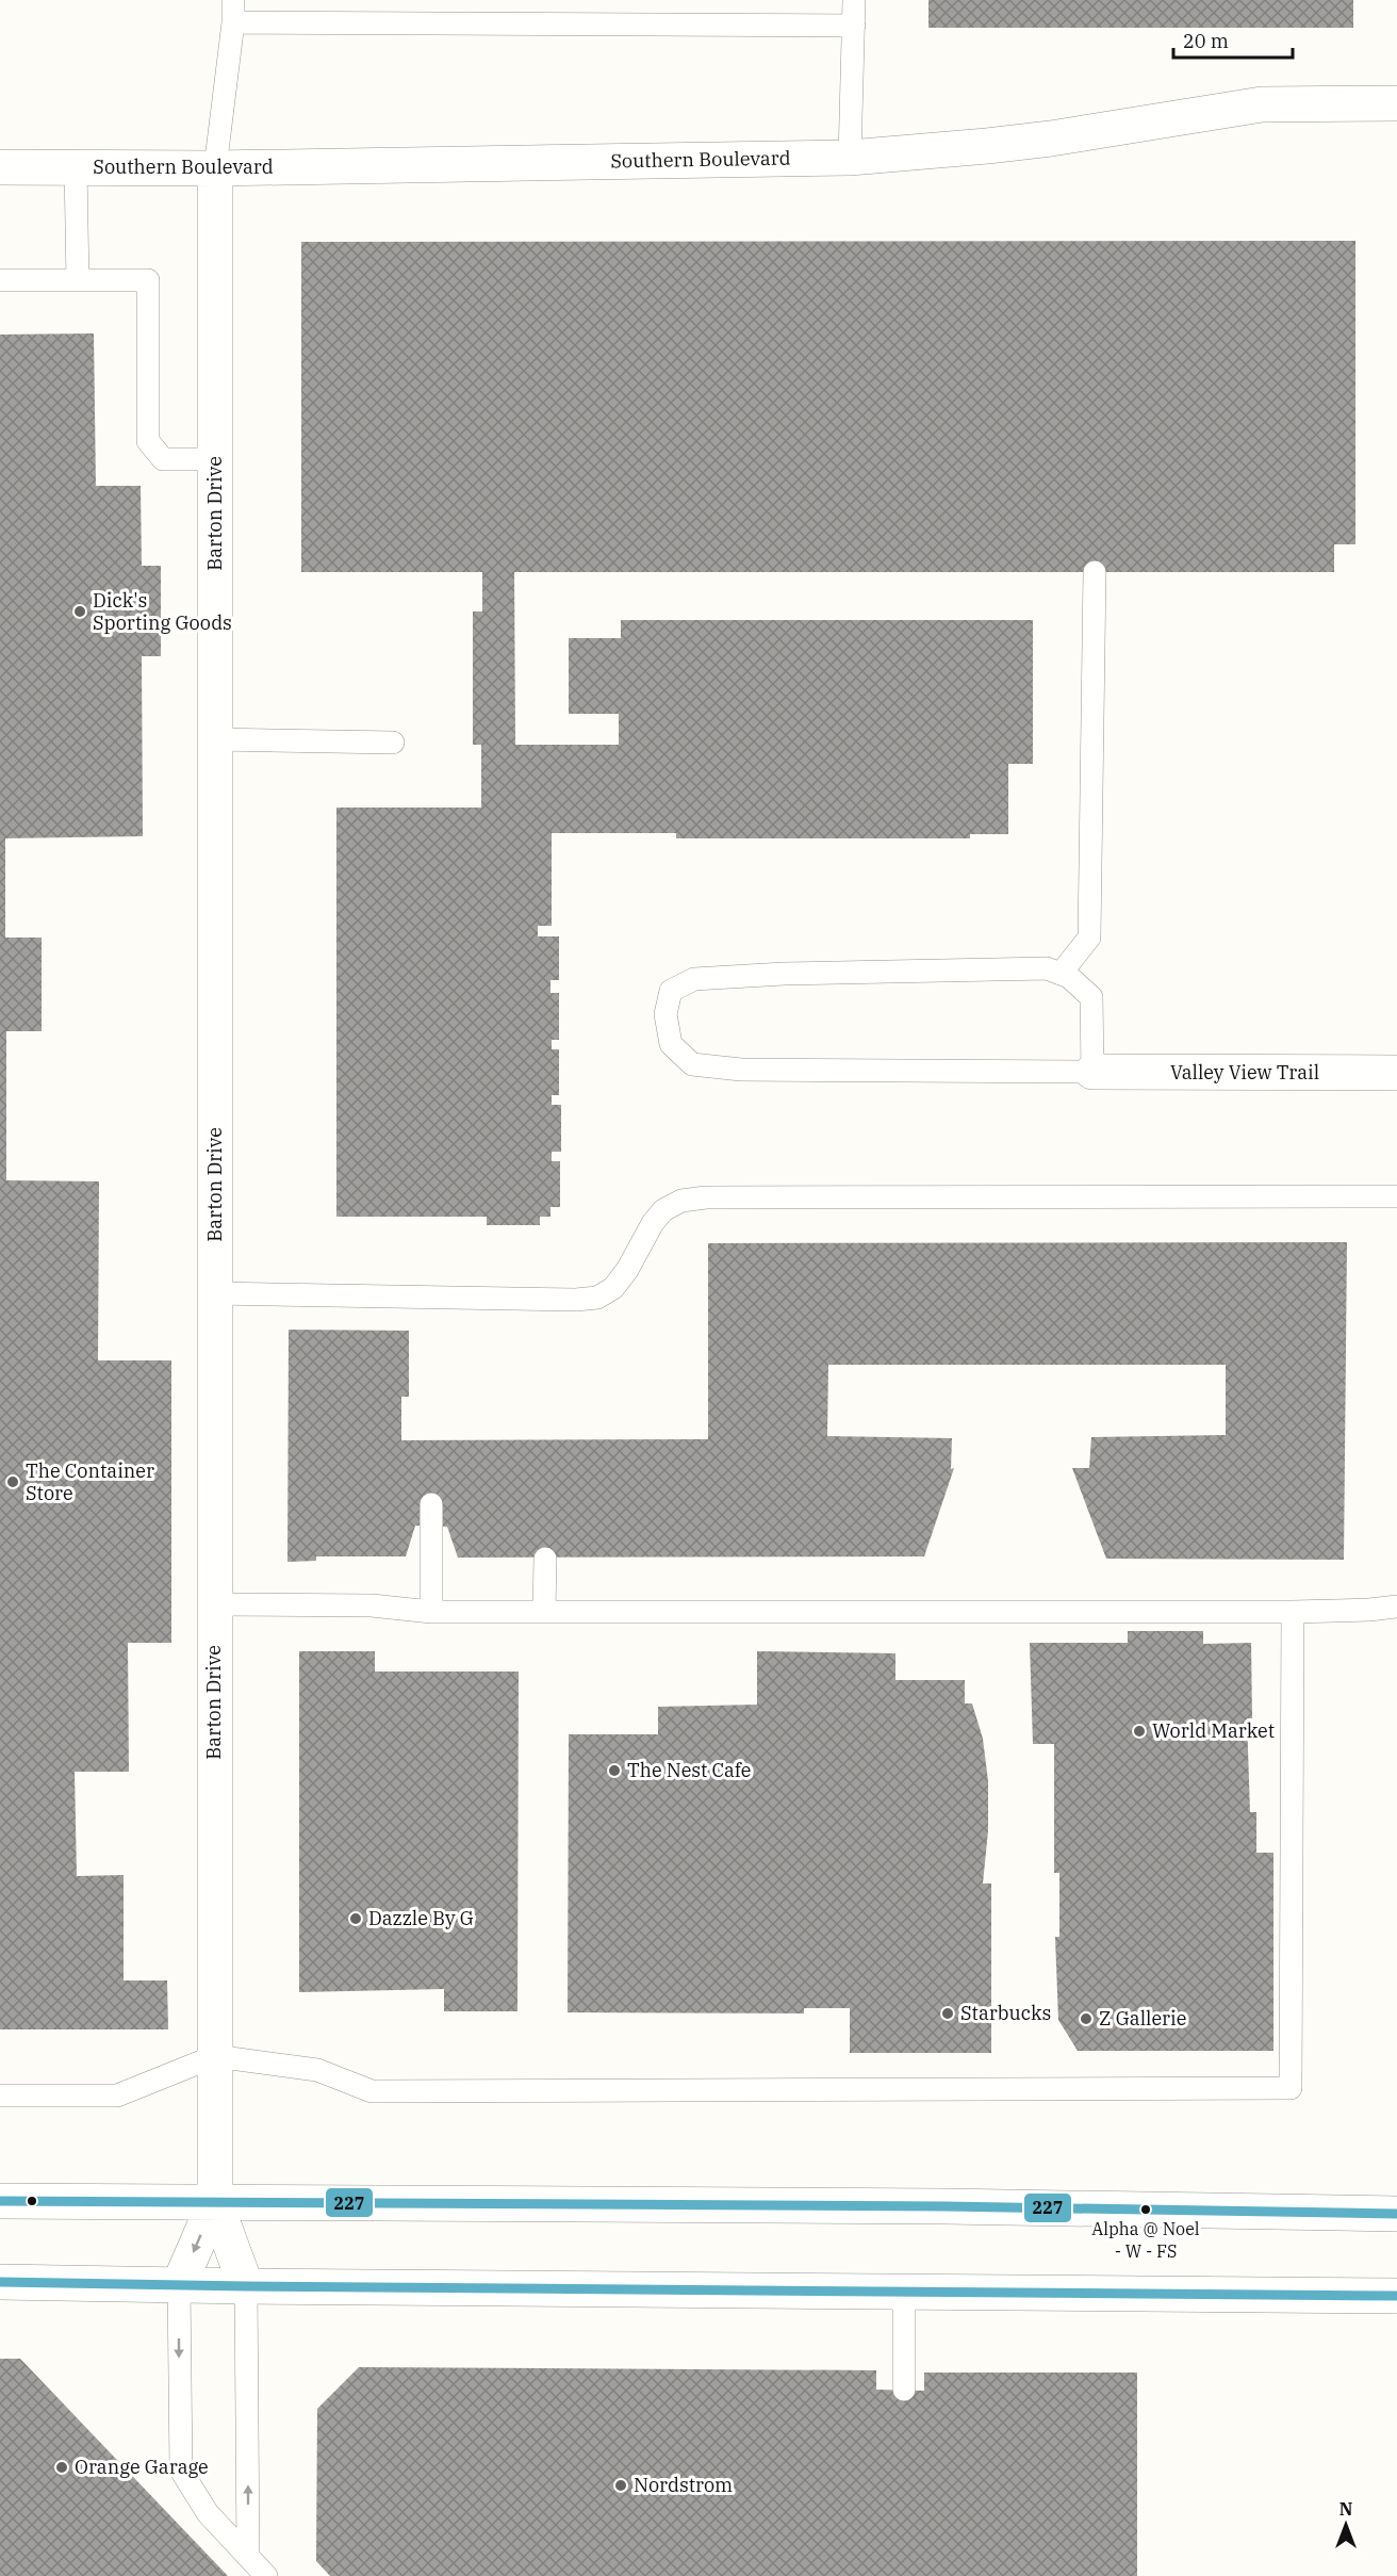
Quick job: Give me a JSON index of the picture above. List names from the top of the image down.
{
  "streets": {
    "street": ["Southern Boulevard", "Barton Drive", "Valley View Trail"]
  },
  "crossings": [
    ["Southern Boulevard", "Barton Drive"]
  ],
  "places": [
    "Dick's Sporting Goods",
    "The Container Store",
    "World Market",
    "The Nest Cafe",
    "Dazzle By G",
    "Starbucks",
    "Z Gallerie",
    "Alpha @ Noel - W - FS",
    "Orange Garage",
    "Nordstrom"
  ],
  "lines": ["transit line 227"],
  "scale_bar": "20 m",
  "north": "top"
}
